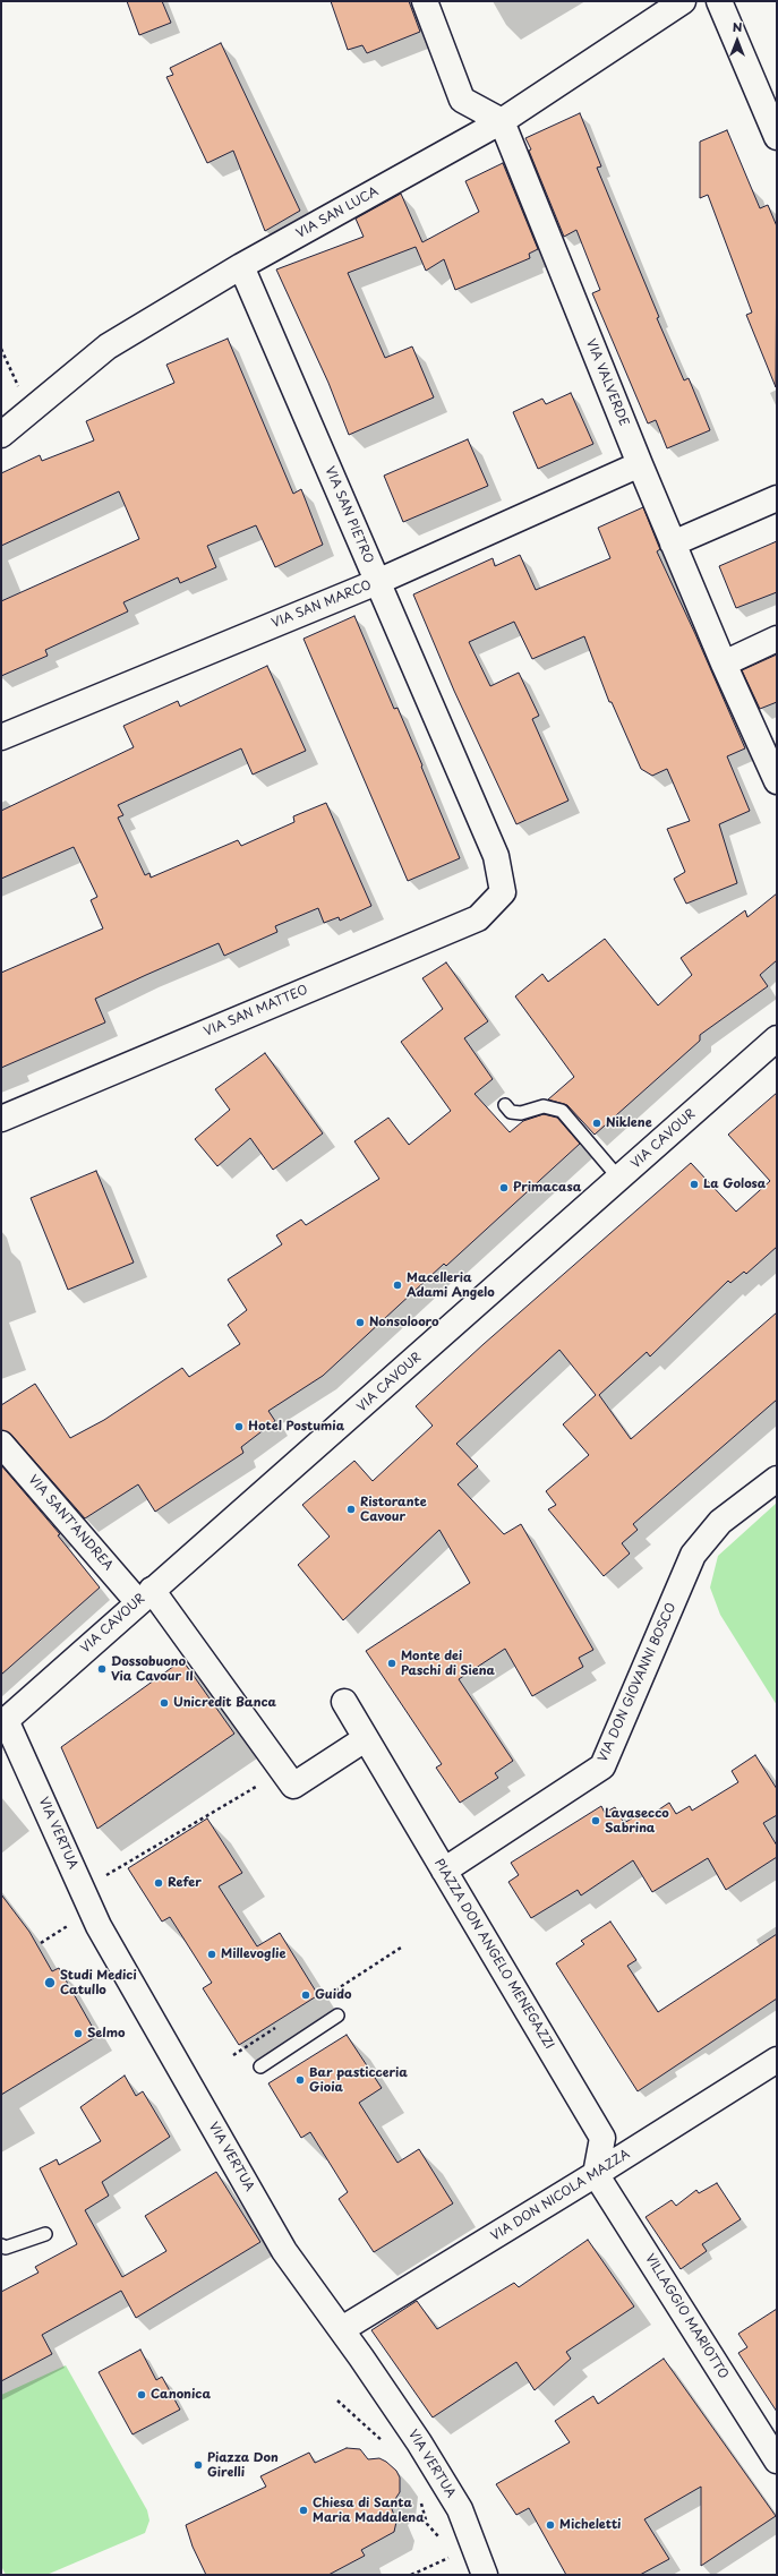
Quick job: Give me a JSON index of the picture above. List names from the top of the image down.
{
  "streets": {
    "street": [
      "VIA SAN LUCA",
      "VIA VALVERDE",
      "VIA SAN PIETRO",
      "VIA SAN MARCO",
      "VIA SAN MATTEO",
      "VIA CAVOUR",
      "VIA SANT'ANDREA",
      "VIA DON GIOVANNI BOSCO",
      "VIA VERTUA",
      "PIAZZA DON ANGELO MENEGAZZI",
      "VIA DON NICOLA MAZZA",
      "VILLAGGIO MARIOTTO"
    ]
  },
  "crossings": [
    ["VIA SAN LUCA", "VIA VALVERDE"],
    ["VIA SAN LUCA", "VIA SAN PIETRO"],
    ["VIA VALVERDE", "VIA SAN MARCO"],
    ["VIA SAN PIETRO", "VIA SAN MARCO"],
    ["VIA SAN PIETRO", "VIA SAN MATTEO"],
    ["VIA CAVOUR", "VIA SANT'ANDREA"],
    ["VIA CAVOUR", "VIA VERTUA"],
    ["VIA DON GIOVANNI BOSCO", "PIAZZA DON ANGELO MENEGAZZI"],
    ["VIA VERTUA", "VIA DON NICOLA MAZZA"],
    ["PIAZZA DON ANGELO MENEGAZZI", "VIA DON NICOLA MAZZA"],
    ["PIAZZA DON ANGELO MENEGAZZI", "VILLAGGIO MARIOTTO"],
    ["VIA DON NICOLA MAZZA", "VILLAGGIO MARIOTTO"]
  ],
  "places": [
    "Niklene",
    "La Golosa",
    "Primacasa",
    "Macelleria Adami Angelo",
    "Nonsolooro",
    "Hotel Postumia",
    "Ristorante Cavour",
    "Monte dei Paschi di Siena",
    "Dossobuono Via Cavour II",
    "Unicredit Banca",
    "Lavasecco Sabrina",
    "Refer",
    "Millevoglie",
    "Studi Medici Catullo",
    "Guido",
    "Selmo",
    "Bar pasticceria Gioia",
    "Canonica",
    "Piazza Don Girelli",
    "Chiesa di Santa Maria Maddalena",
    "Micheletti"
  ],
  "north": "top"
}
